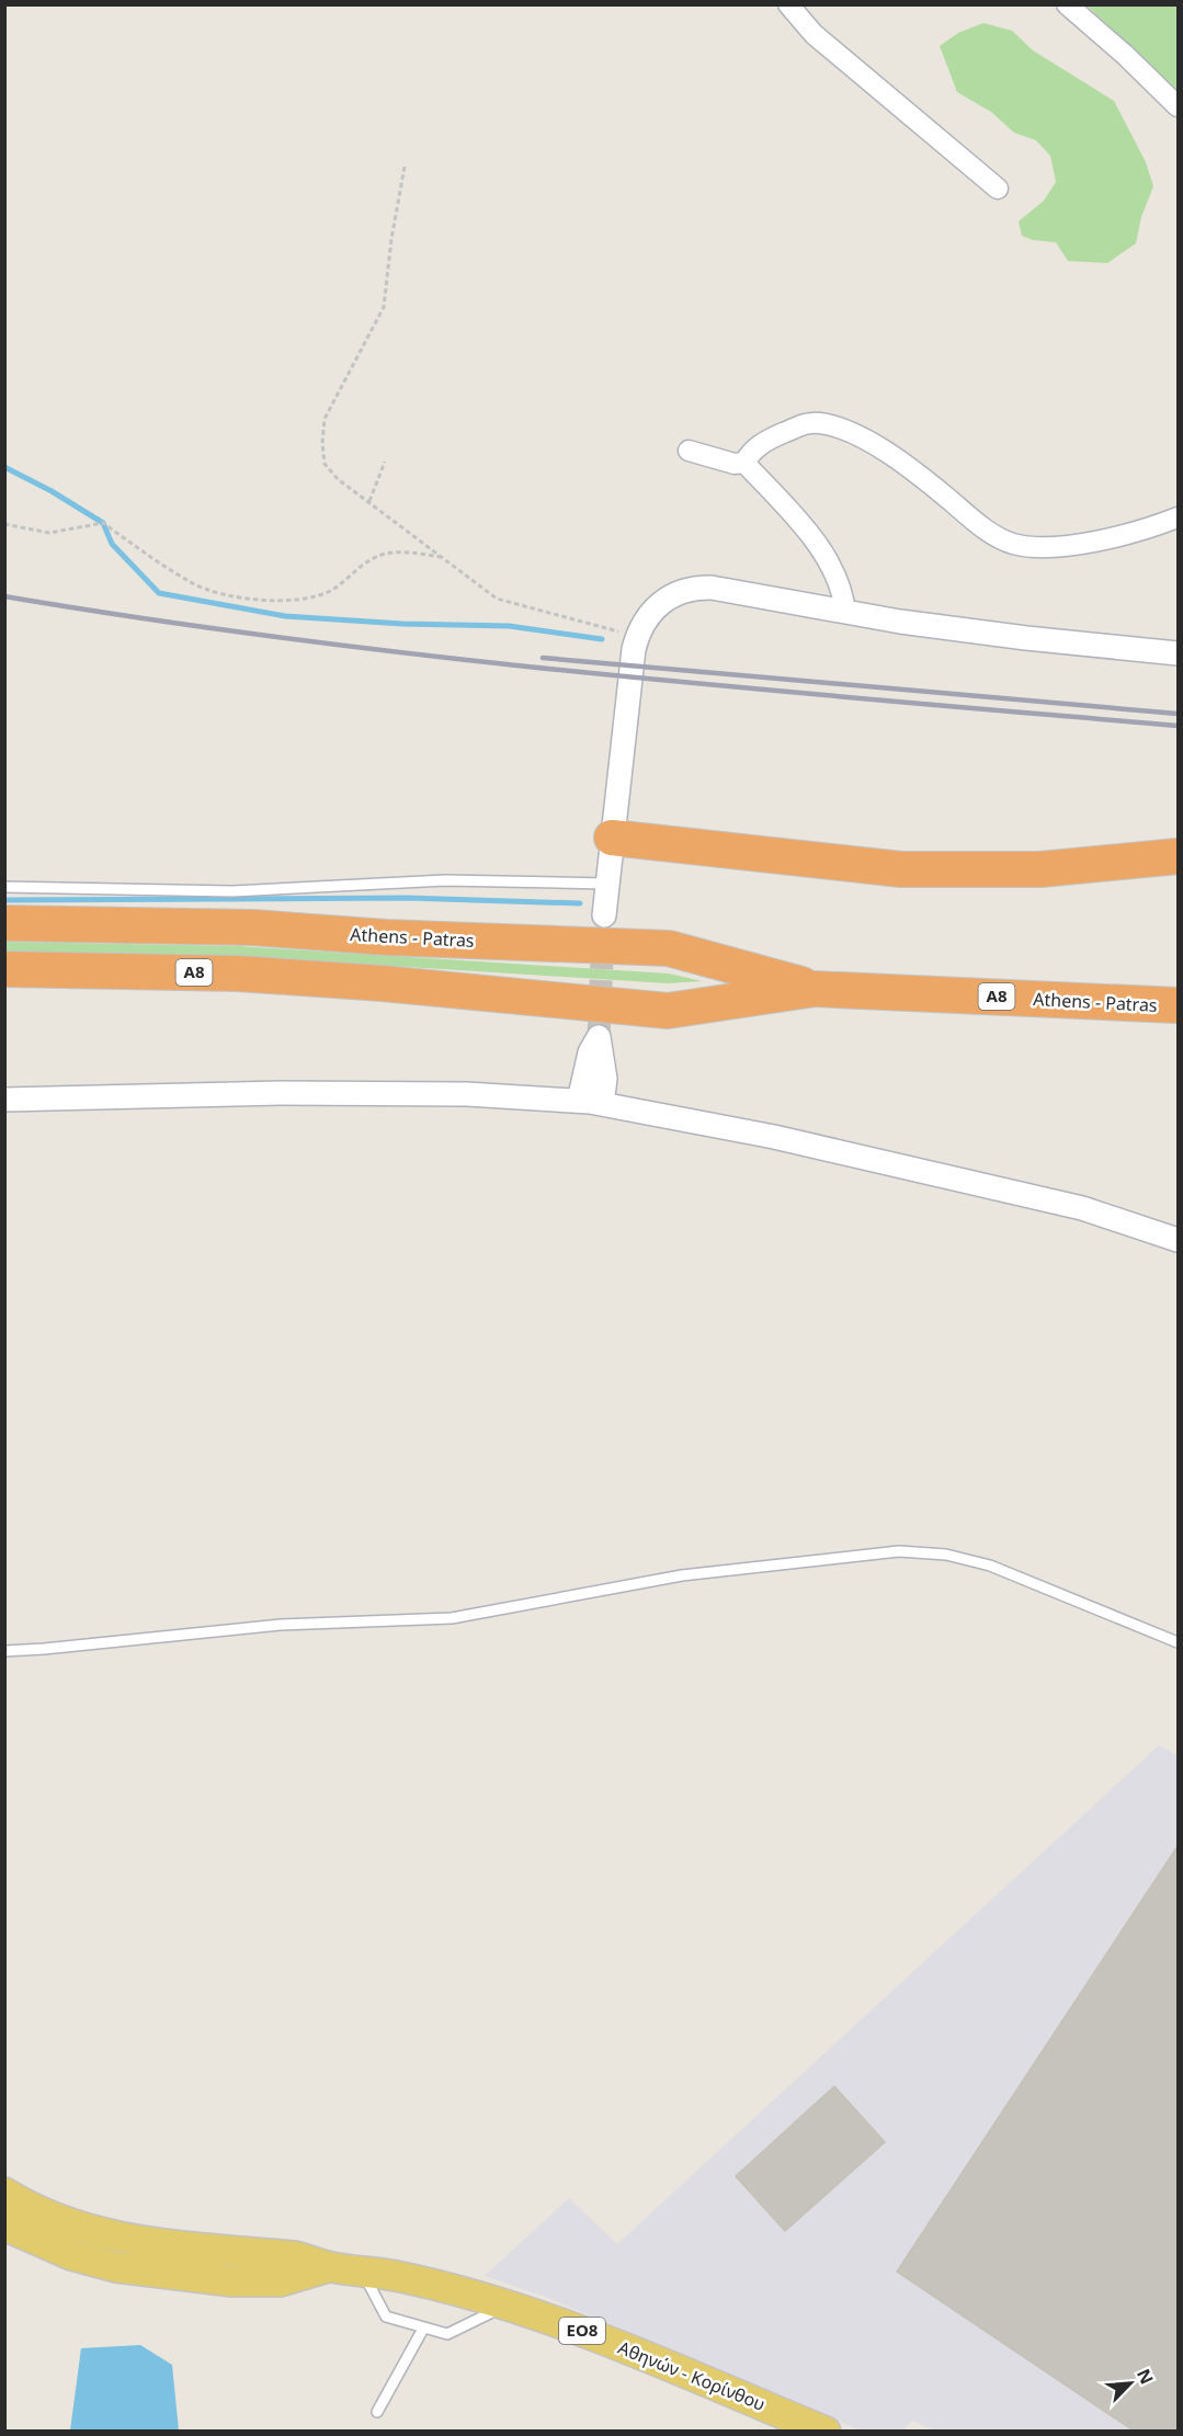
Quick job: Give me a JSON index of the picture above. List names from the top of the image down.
{
  "streets": {
    "highway": ["Athens - Patras", "Α8"],
    "main road": ["ΕΟ8", "Αθηνών - Κορίνθου"]
  },
  "north": "top right"
}
